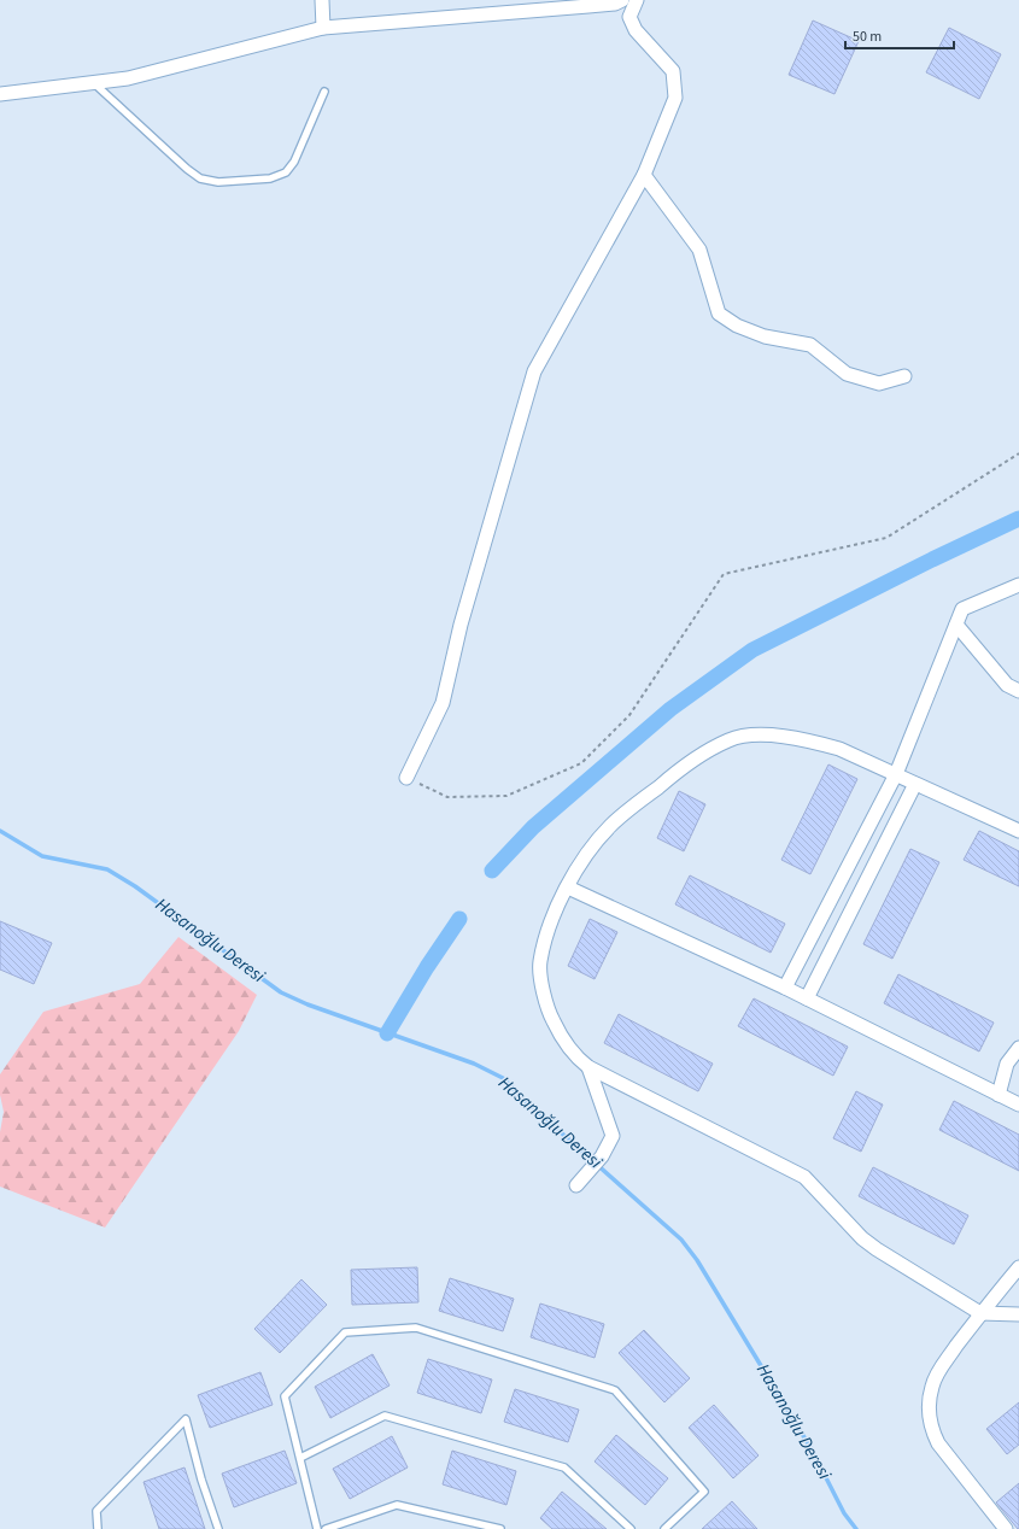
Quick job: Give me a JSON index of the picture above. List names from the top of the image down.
{
  "water": ["Hasanoğlu Deresi"],
  "scale_bar": "50 m"
}
